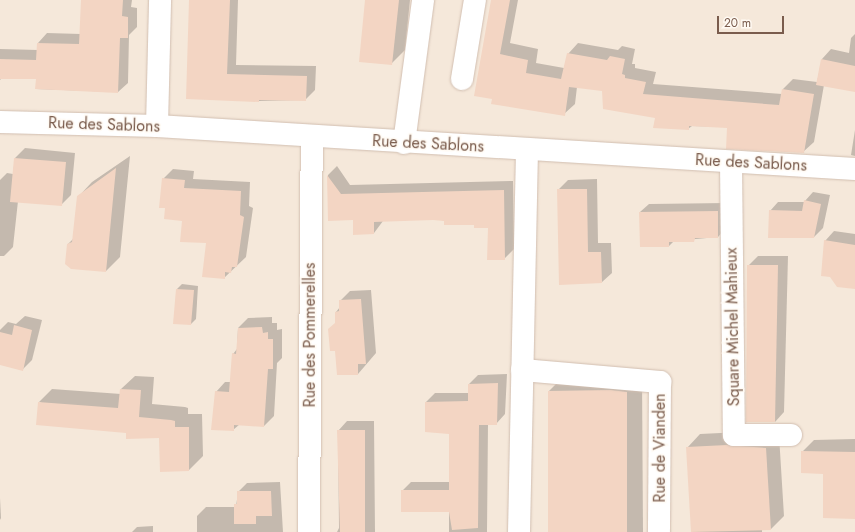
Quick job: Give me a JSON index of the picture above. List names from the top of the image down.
{
  "streets": {
    "street": [
      "Rue des Sablons",
      "Square Michel Mahieux",
      "Rue des Pommerelles",
      "Rue de Vianden"
    ]
  },
  "crossings": [
    ["Rue des Sablons", "Square Michel Mahieux"],
    ["Rue des Sablons", "Rue des Pommerelles"]
  ],
  "scale_bar": "20 m"
}
